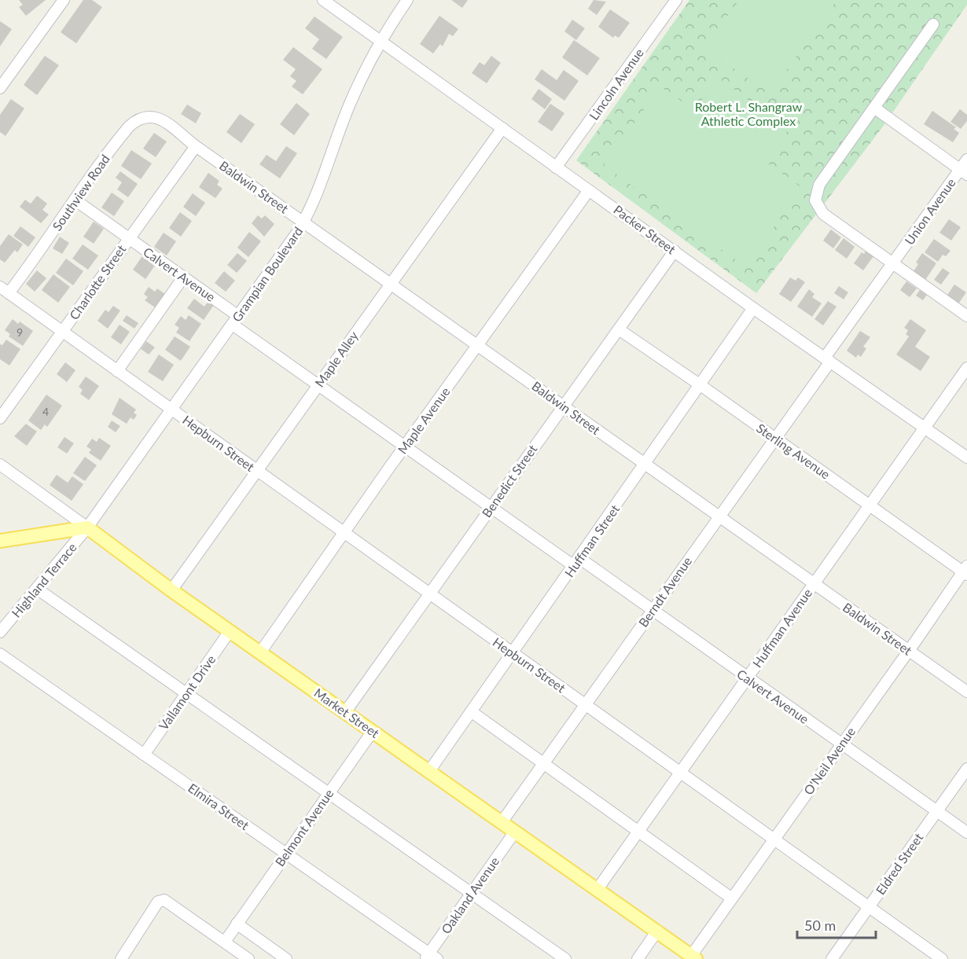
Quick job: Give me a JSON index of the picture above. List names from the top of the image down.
{
  "streets": {
    "main road": ["Market Street"],
    "street": [
      "Lincoln Avenue",
      "Baldwin Street",
      "Southview Road",
      "Union Avenue",
      "Packer Street",
      "Calvert Avenue",
      "Grampian Boulevard",
      "Charlotte Street",
      "Maple Alley",
      "Maple Avenue",
      "Hepburn Street",
      "Sterling Avenue",
      "Benedict Street",
      "Huffman Street",
      "Highland Terrace",
      "Berndt Avenue",
      "Huffman Avenue",
      "Vallamont Drive",
      "O'Neil Avenue",
      "Elmira Street",
      "Belmont Avenue",
      "Eldred Street",
      "Oakland Avenue"
    ]
  },
  "crossings": [
    ["Lincoln Avenue", "Packer Street"],
    ["Baldwin Street", "Southview Road"],
    ["Baldwin Street", "Grampian Boulevard"],
    ["Baldwin Street", "Charlotte Street"],
    ["Baldwin Street", "Maple Alley"],
    ["Baldwin Street", "Maple Avenue"],
    ["Baldwin Street", "Benedict Street"],
    ["Baldwin Street", "Huffman Street"],
    ["Baldwin Street", "Berndt Avenue"],
    ["Baldwin Street", "Huffman Avenue"],
    ["Baldwin Street", "O'Neil Avenue"],
    ["Southview Road", "Calvert Avenue"],
    ["Southview Road", "Hepburn Street"],
    ["Union Avenue", "Packer Street"],
    ["Union Avenue", "Berndt Avenue"],
    ["Packer Street", "Grampian Boulevard"],
    ["Packer Street", "Maple Alley"],
    ["Packer Street", "Maple Avenue"],
    ["Packer Street", "Benedict Street"],
    ["Packer Street", "Huffman Street"],
    ["Packer Street", "Berndt Avenue"],
    ["Packer Street", "Huffman Avenue"],
    ["Calvert Avenue", "Grampian Boulevard"],
    ["Calvert Avenue", "Charlotte Street"],
    ["Calvert Avenue", "Maple Alley"],
    ["Calvert Avenue", "Maple Avenue"],
    ["Calvert Avenue", "Benedict Street"],
    ["Calvert Avenue", "Huffman Street"],
    ["Calvert Avenue", "Berndt Avenue"],
    ["Calvert Avenue", "Huffman Avenue"],
    ["Calvert Avenue", "O'Neil Avenue"],
    ["Calvert Avenue", "Eldred Street"],
    ["Grampian Boulevard", "Hepburn Street"],
    ["Grampian Boulevard", "Highland Terrace"],
    ["Grampian Boulevard", "Market Street"],
    ["Charlotte Street", "Hepburn Street"],
    ["Maple Alley", "Hepburn Street"],
    ["Maple Alley", "Market Street"],
    ["Maple Avenue", "Hepburn Street"],
    ["Maple Avenue", "Market Street"],
    ["Hepburn Street", "Benedict Street"],
    ["Hepburn Street", "Huffman Street"],
    ["Hepburn Street", "Berndt Avenue"],
    ["Hepburn Street", "Huffman Avenue"],
    ["Hepburn Street", "O'Neil Avenue"],
    ["Hepburn Street", "Eldred Street"],
    ["Sterling Avenue", "Benedict Street"],
    ["Sterling Avenue", "Huffman Street"],
    ["Sterling Avenue", "Berndt Avenue"],
    ["Sterling Avenue", "Huffman Avenue"],
    ["Sterling Avenue", "O'Neil Avenue"],
    ["Benedict Street", "Market Street"],
    ["Huffman Street", "Market Street"],
    ["Highland Terrace", "Market Street"],
    ["Berndt Avenue", "Market Street"],
    ["Huffman Avenue", "Market Street"],
    ["Vallamont Drive", "Market Street"],
    ["Vallamont Drive", "Elmira Street"],
    ["Market Street", "O'Neil Avenue"],
    ["Market Street", "Belmont Avenue"],
    ["Market Street", "Oakland Avenue"],
    ["Elmira Street", "Belmont Avenue"],
    ["Elmira Street", "Oakland Avenue"]
  ],
  "parks": ["Robert L. Shangraw Athletic Complex"],
  "house_numbers": ["9", "4"],
  "scale_bar": "50 m"
}
